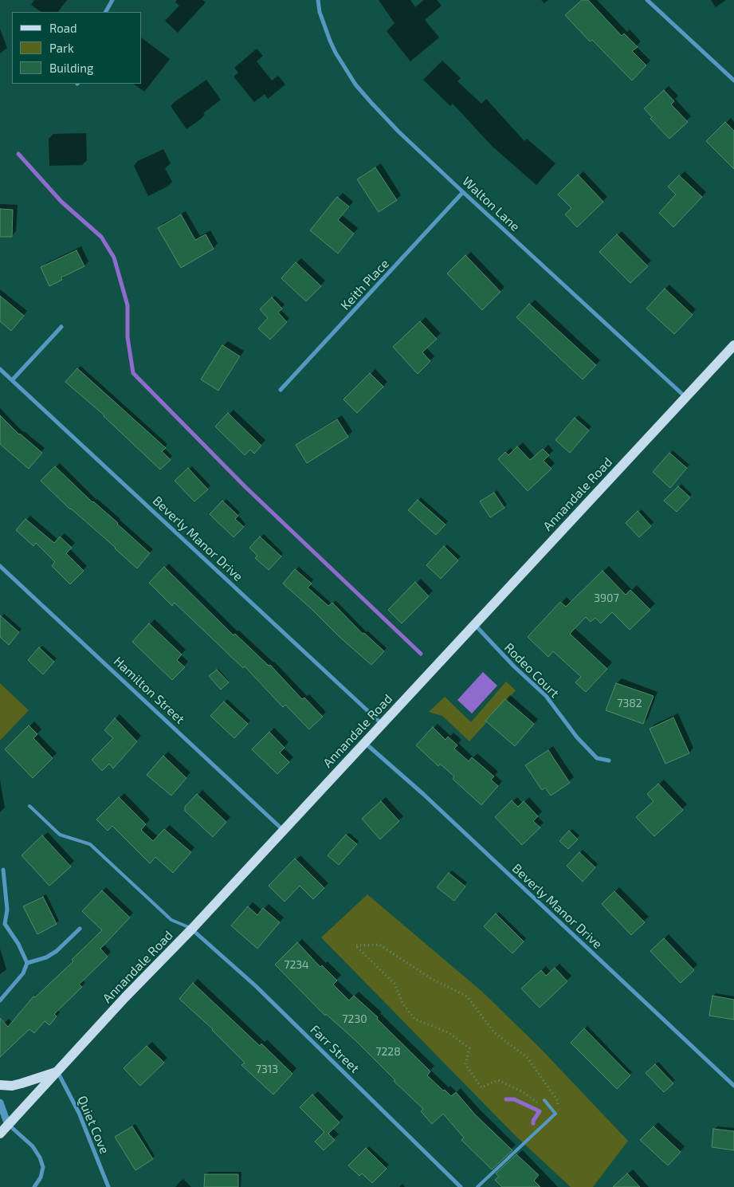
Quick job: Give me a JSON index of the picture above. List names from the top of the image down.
{
  "streets": {
    "main road": ["Annandale Road"],
    "street": [
      "Walton Lane",
      "Keith Place",
      "Beverly Manor Drive",
      "Rodeo Court",
      "Hamilton Street",
      "Farr Street",
      "Quiet Cove"
    ]
  },
  "crossings": [
    ["Walton Lane", "Keith Place"],
    ["Walton Lane", "Annandale Road"],
    ["Annandale Road", "Beverly Manor Drive"],
    ["Annandale Road", "Rodeo Court"],
    ["Annandale Road", "Hamilton Street"],
    ["Annandale Road", "Farr Street"],
    ["Annandale Road", "Quiet Cove"]
  ],
  "house_numbers": [
    "3907",
    "7382",
    "7234",
    "7230",
    "7228",
    "7313"
  ],
  "legend": ["Road", "Park", "Building"]
}
